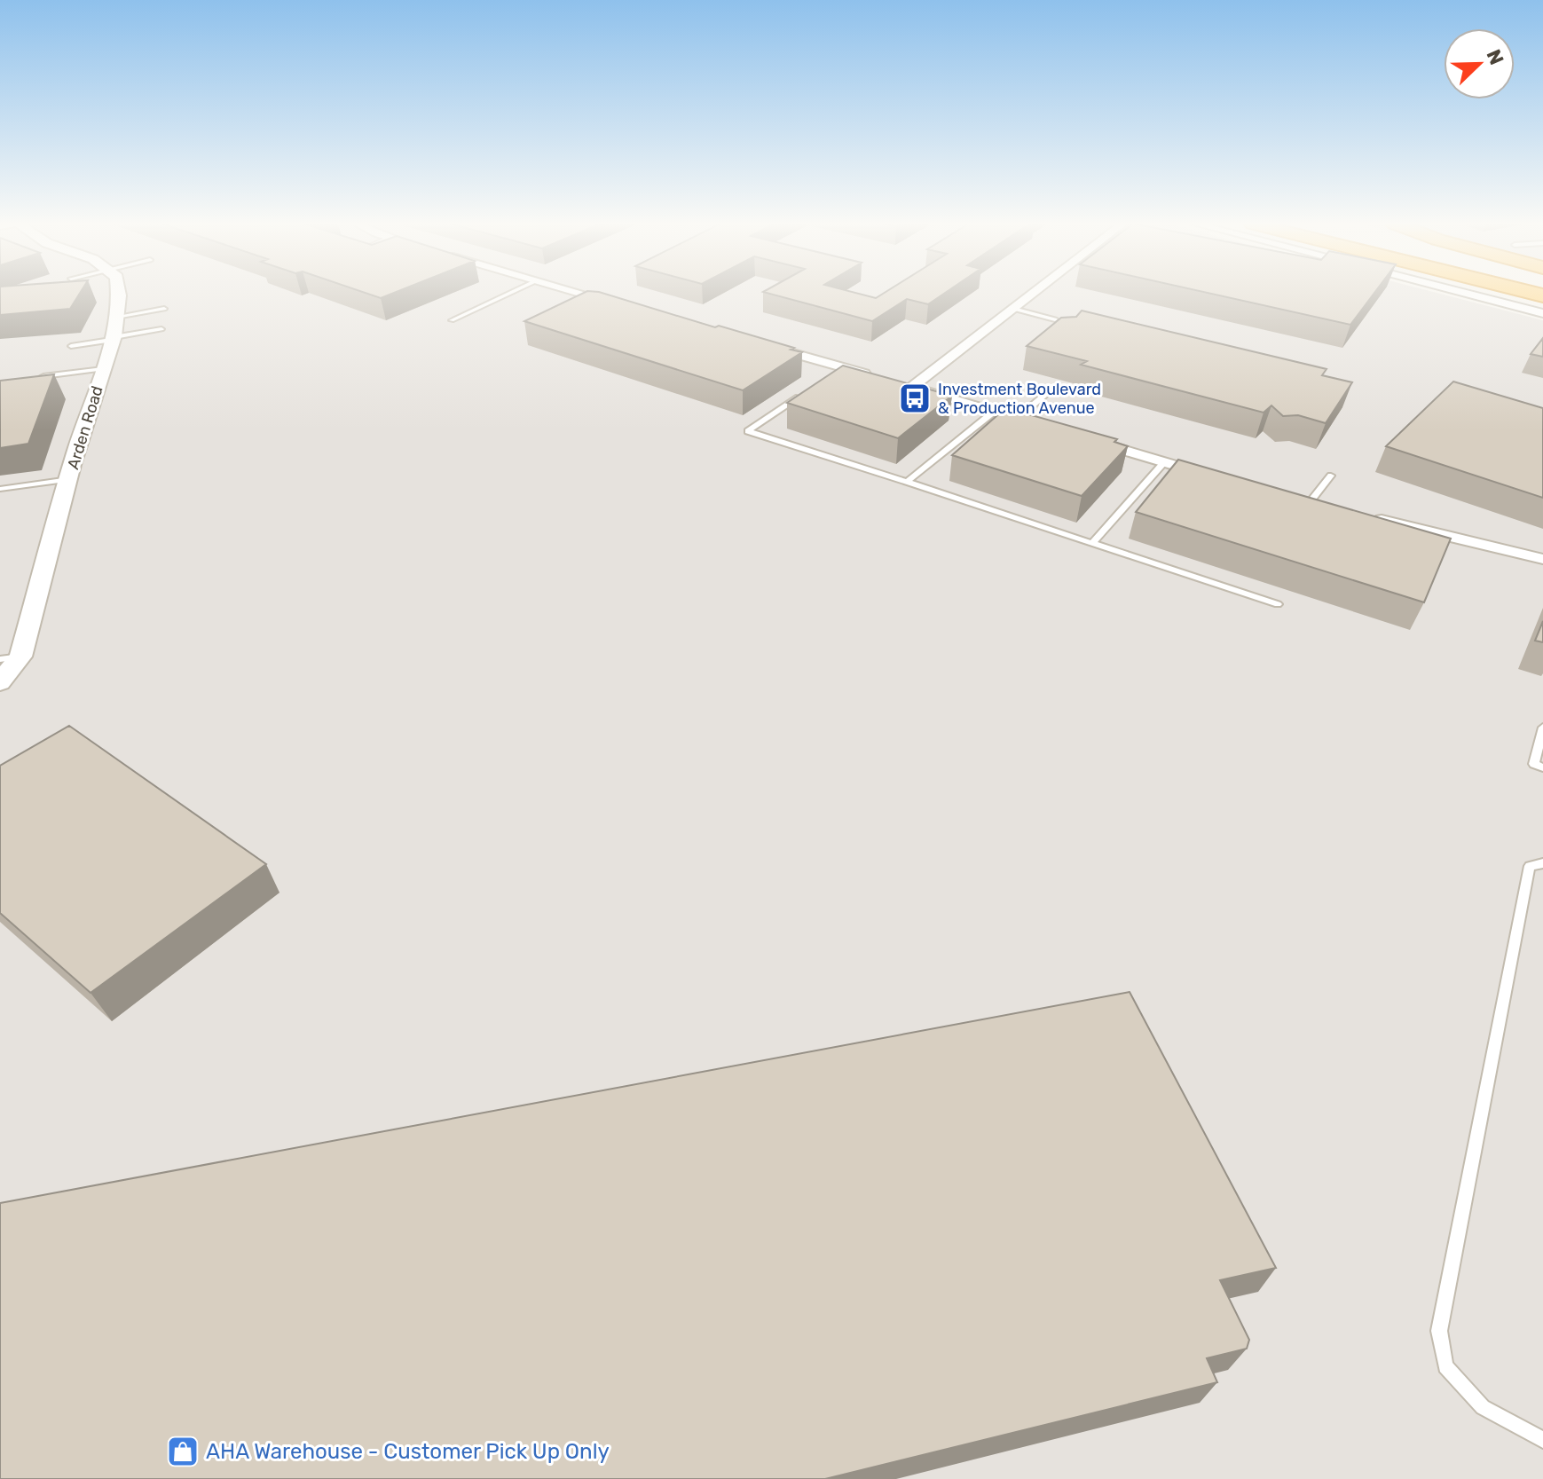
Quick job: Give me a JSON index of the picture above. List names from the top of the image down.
{
  "streets": {
    "street": ["Arden Road"]
  },
  "places": {
    "bus stop": ["Investment Boulevard & Production Avenue"],
    "shop": ["AHA Warehouse - Customer Pick Up Only"]
  },
  "north": "top right"
}
